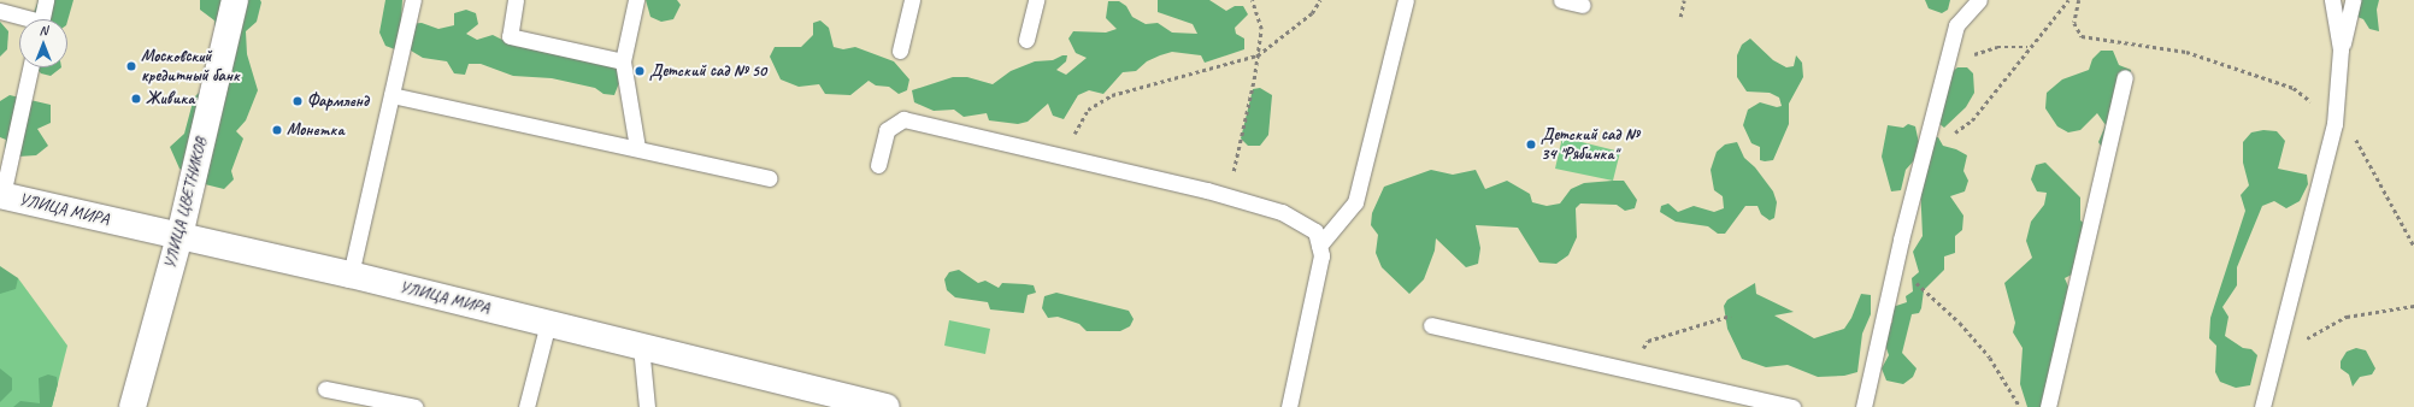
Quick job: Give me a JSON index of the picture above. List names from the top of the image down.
{
  "streets": {
    "main road": ["УЛИЦА ЦВЕТНИКОВ", "УЛИЦА МИРА"]
  },
  "crossings": [
    ["УЛИЦА ЦВЕТНИКОВ", "УЛИЦА МИРА"]
  ],
  "places": [
    "Московский кредитный банк",
    "Детский сад № 50",
    "Живика",
    "Фармленд",
    "Монетка",
    "Детский сад № 34 \"Рябинка\""
  ],
  "north": "top"
}
